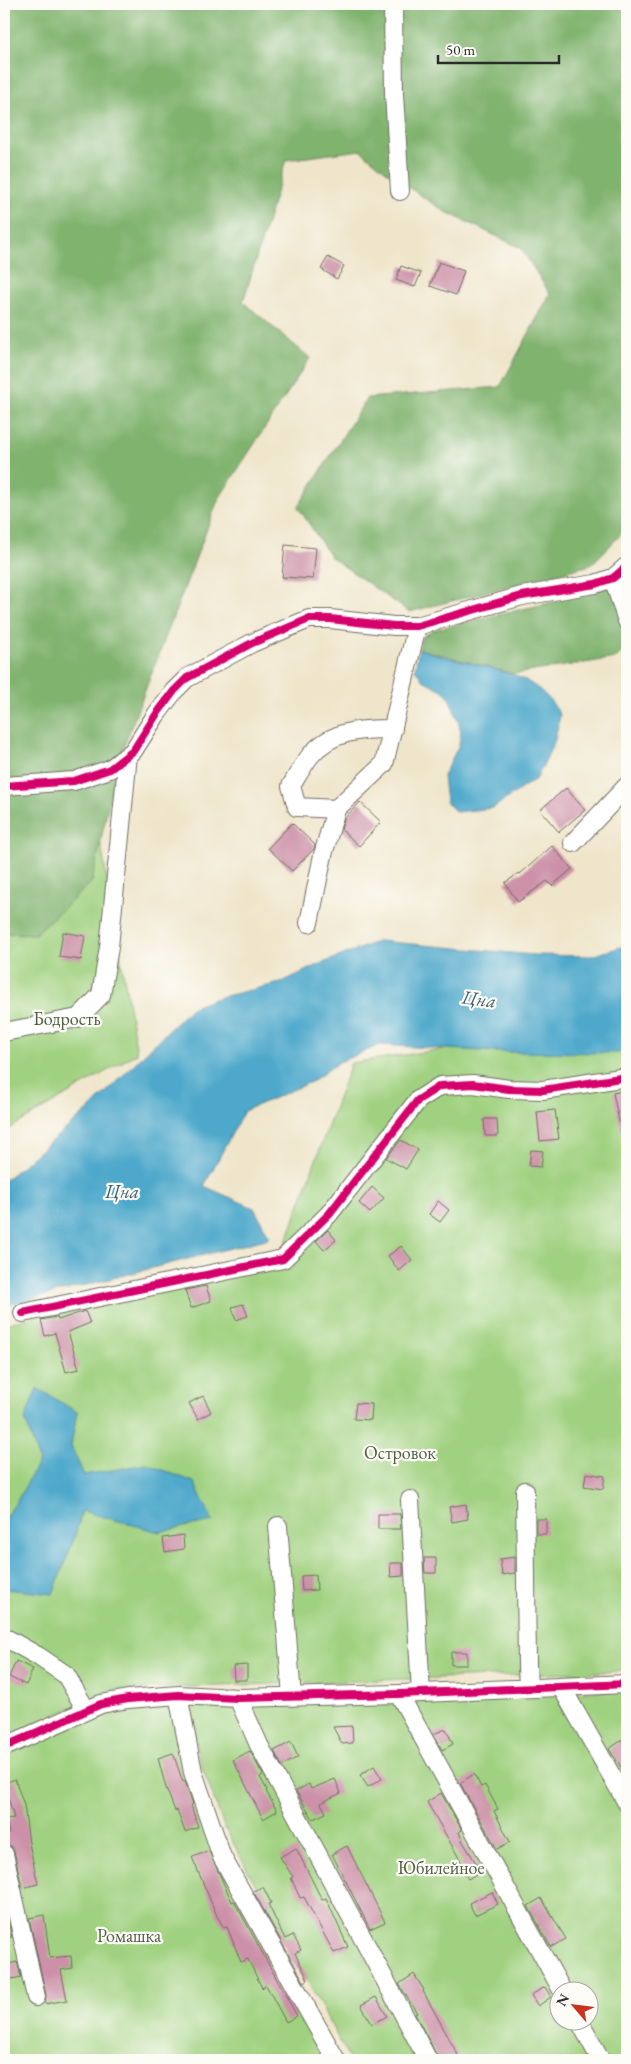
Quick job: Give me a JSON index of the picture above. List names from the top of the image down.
{
  "water": ["Цна"],
  "parks": [
    "Бодрость",
    "Островок",
    "Юбилейное",
    "Ромашка"
  ],
  "scale_bar": "50 m",
  "north": "top left"
}
